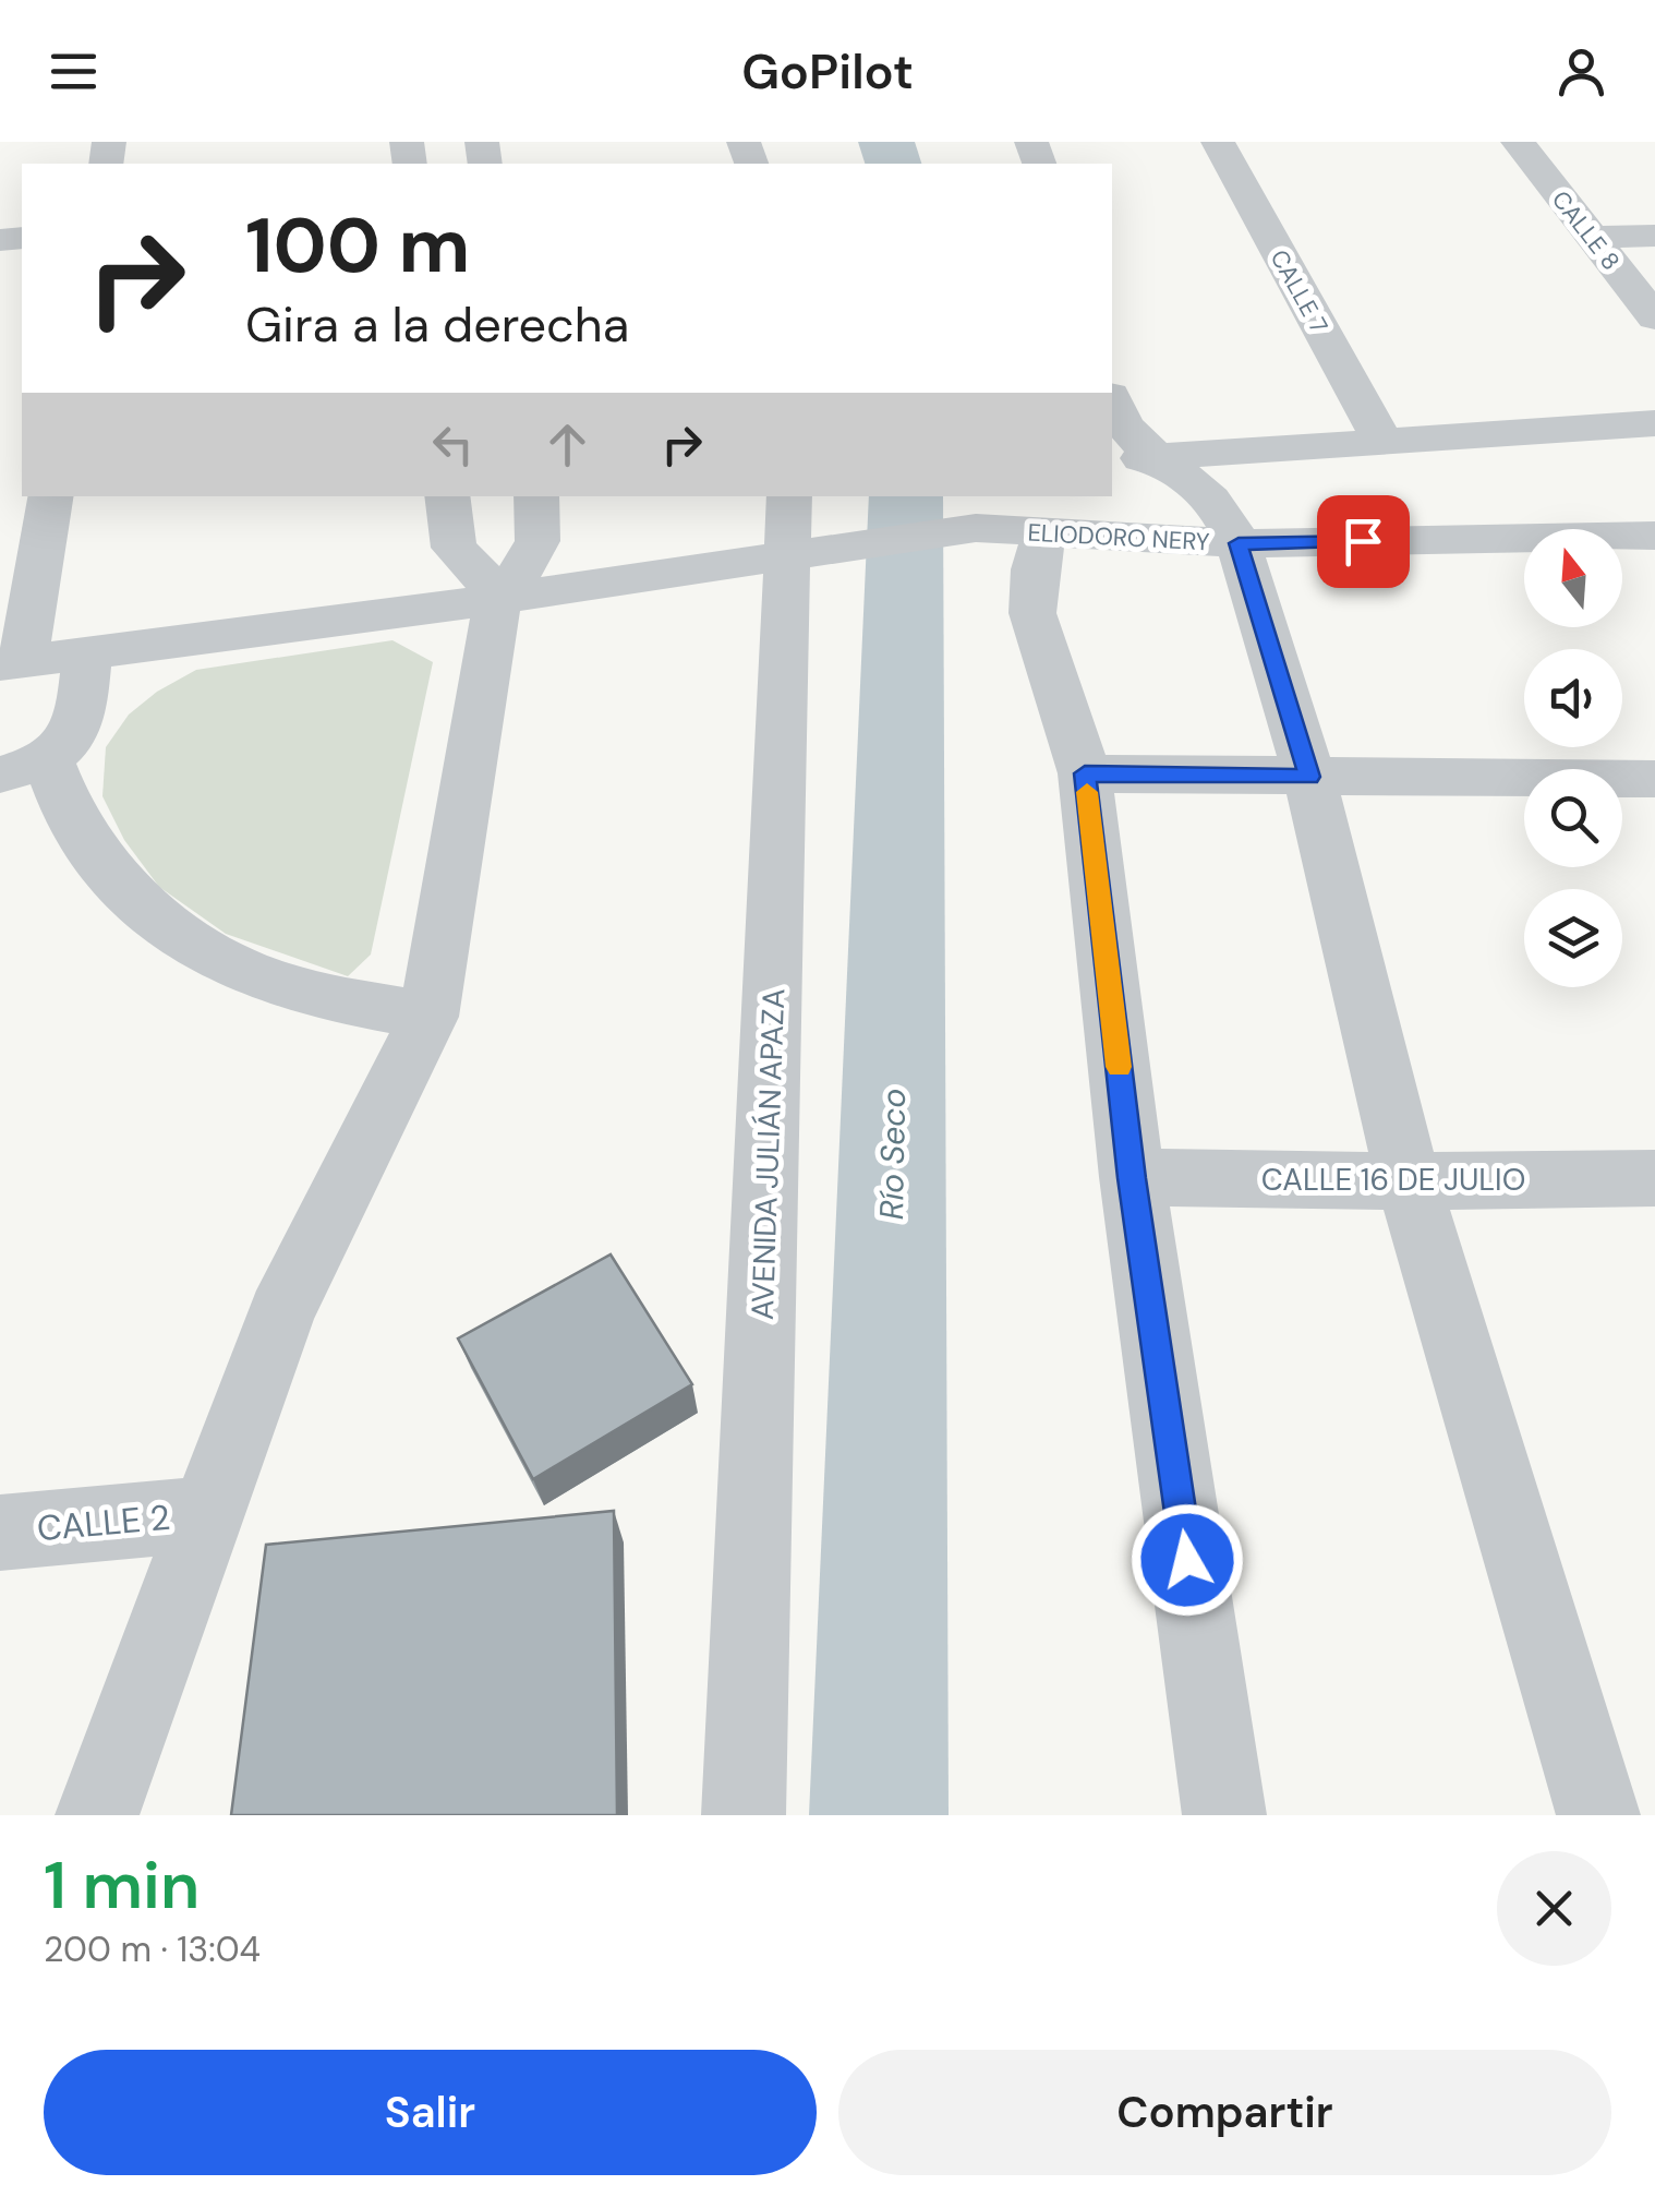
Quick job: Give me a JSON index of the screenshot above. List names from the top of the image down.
{
  "streets": {
    "street": [
      "CALLE 8",
      "CALLE 7",
      "ELIODORO NERY",
      "AVENIDA JULIÁN APAZA",
      "CALLE 16 DE JULIO",
      "CALLE 2"
    ]
  },
  "crossings": [
    ["ELIODORO NERY", "AVENIDA JULIÁN APAZA"]
  ],
  "water": ["Río Seco"],
  "north": "top",
  "page": {
    "header": "GoPilot",
    "turn": ["100 m", "Gira a la derecha"],
    "heading": ["1 min", "200 m · 13:04"],
    "buttons": ["Salir", "Compartir"]
  }
}
